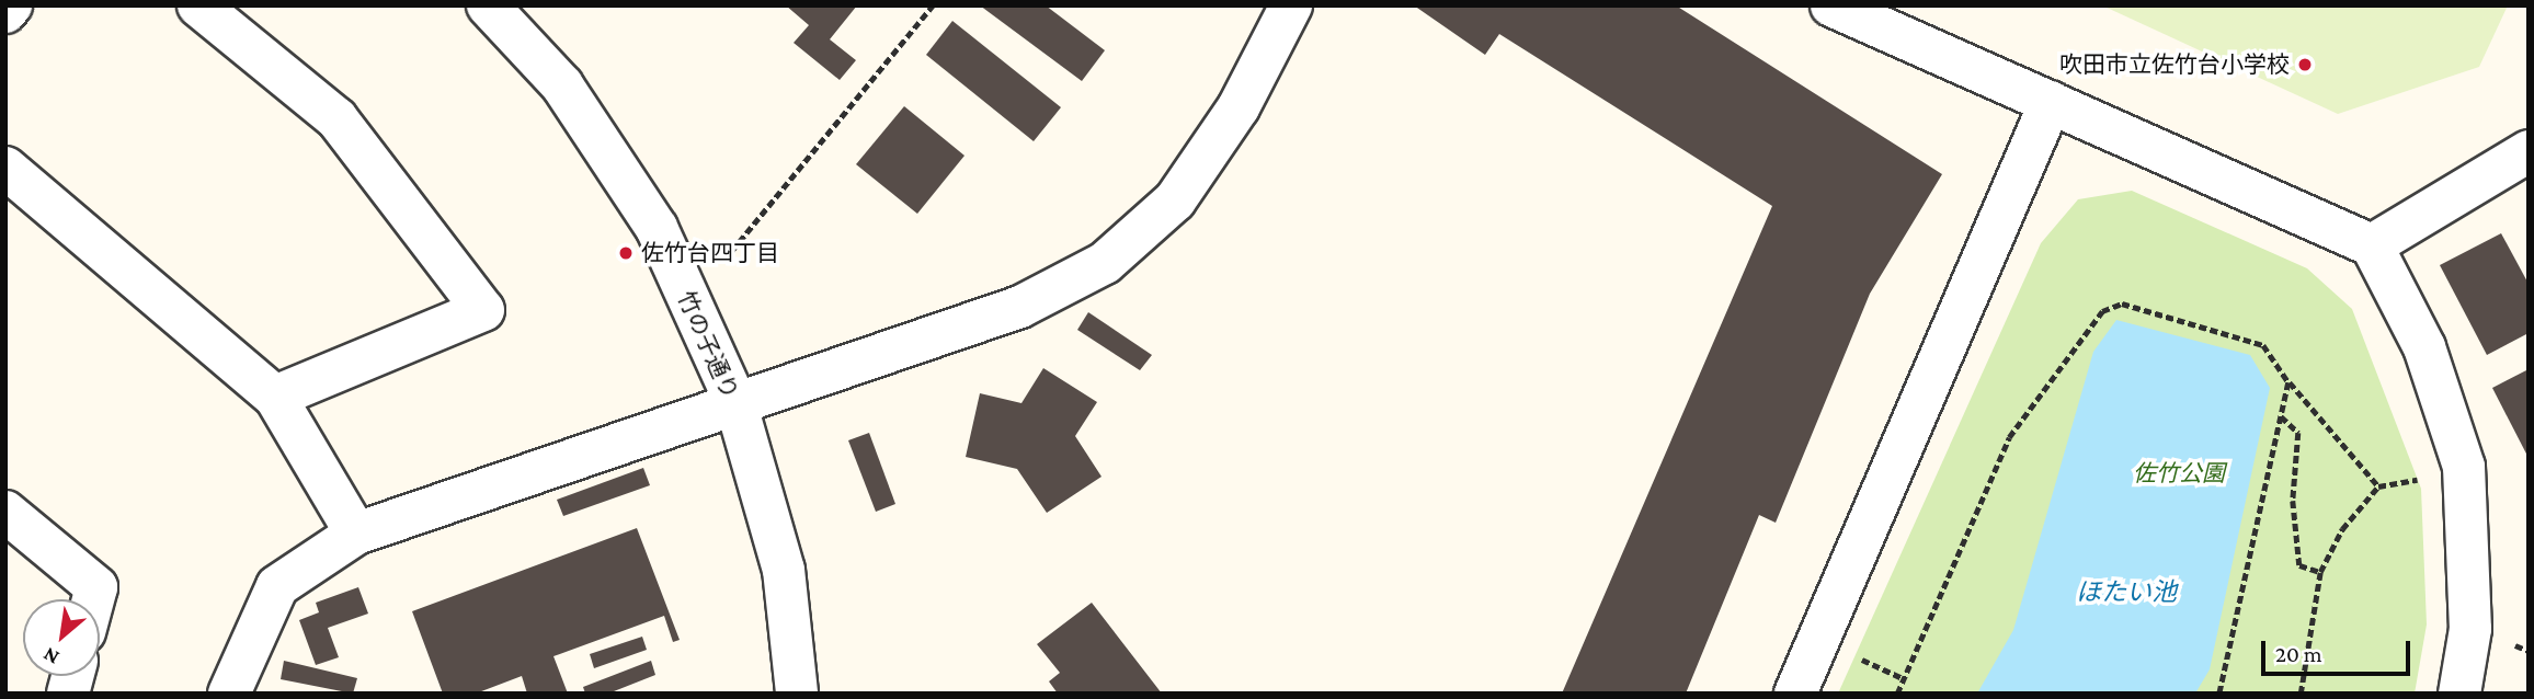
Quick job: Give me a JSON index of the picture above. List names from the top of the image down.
{
  "streets": {
    "street": ["竹の子通り"]
  },
  "water": ["ほたい池"],
  "parks": ["佐竹公園"],
  "places": ["吹田市立佐竹台小学校", "佐竹台四丁目"],
  "scale_bar": "20 m",
  "north": "bottom left"
}
